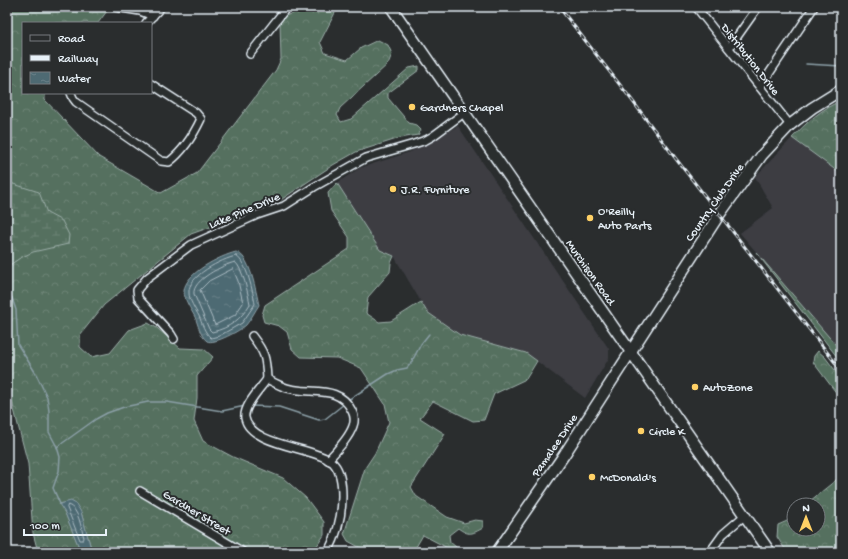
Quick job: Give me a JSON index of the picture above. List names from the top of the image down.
{
  "streets": {
    "main road": ["Country Club Drive", "Murchison Road", "Pamalee Drive"],
    "street": ["Distribution Drive", "Lake Pine Drive", "Gardner Street"]
  },
  "crossings": [
    ["Distribution Drive", "Country Club Drive"],
    ["Country Club Drive", "Murchison Road"],
    ["Country Club Drive", "Pamalee Drive"],
    ["Lake Pine Drive", "Murchison Road"],
    ["Murchison Road", "Pamalee Drive"]
  ],
  "places": [
    "Gardners Chapel",
    "J.R. Furniture",
    "O'Reilly Auto Parts",
    "AutoZone",
    "Circle K",
    "McDonald's"
  ],
  "legend": ["Road", "Railway", "Water"],
  "scale_bar": "100 m",
  "north": "top"
}
